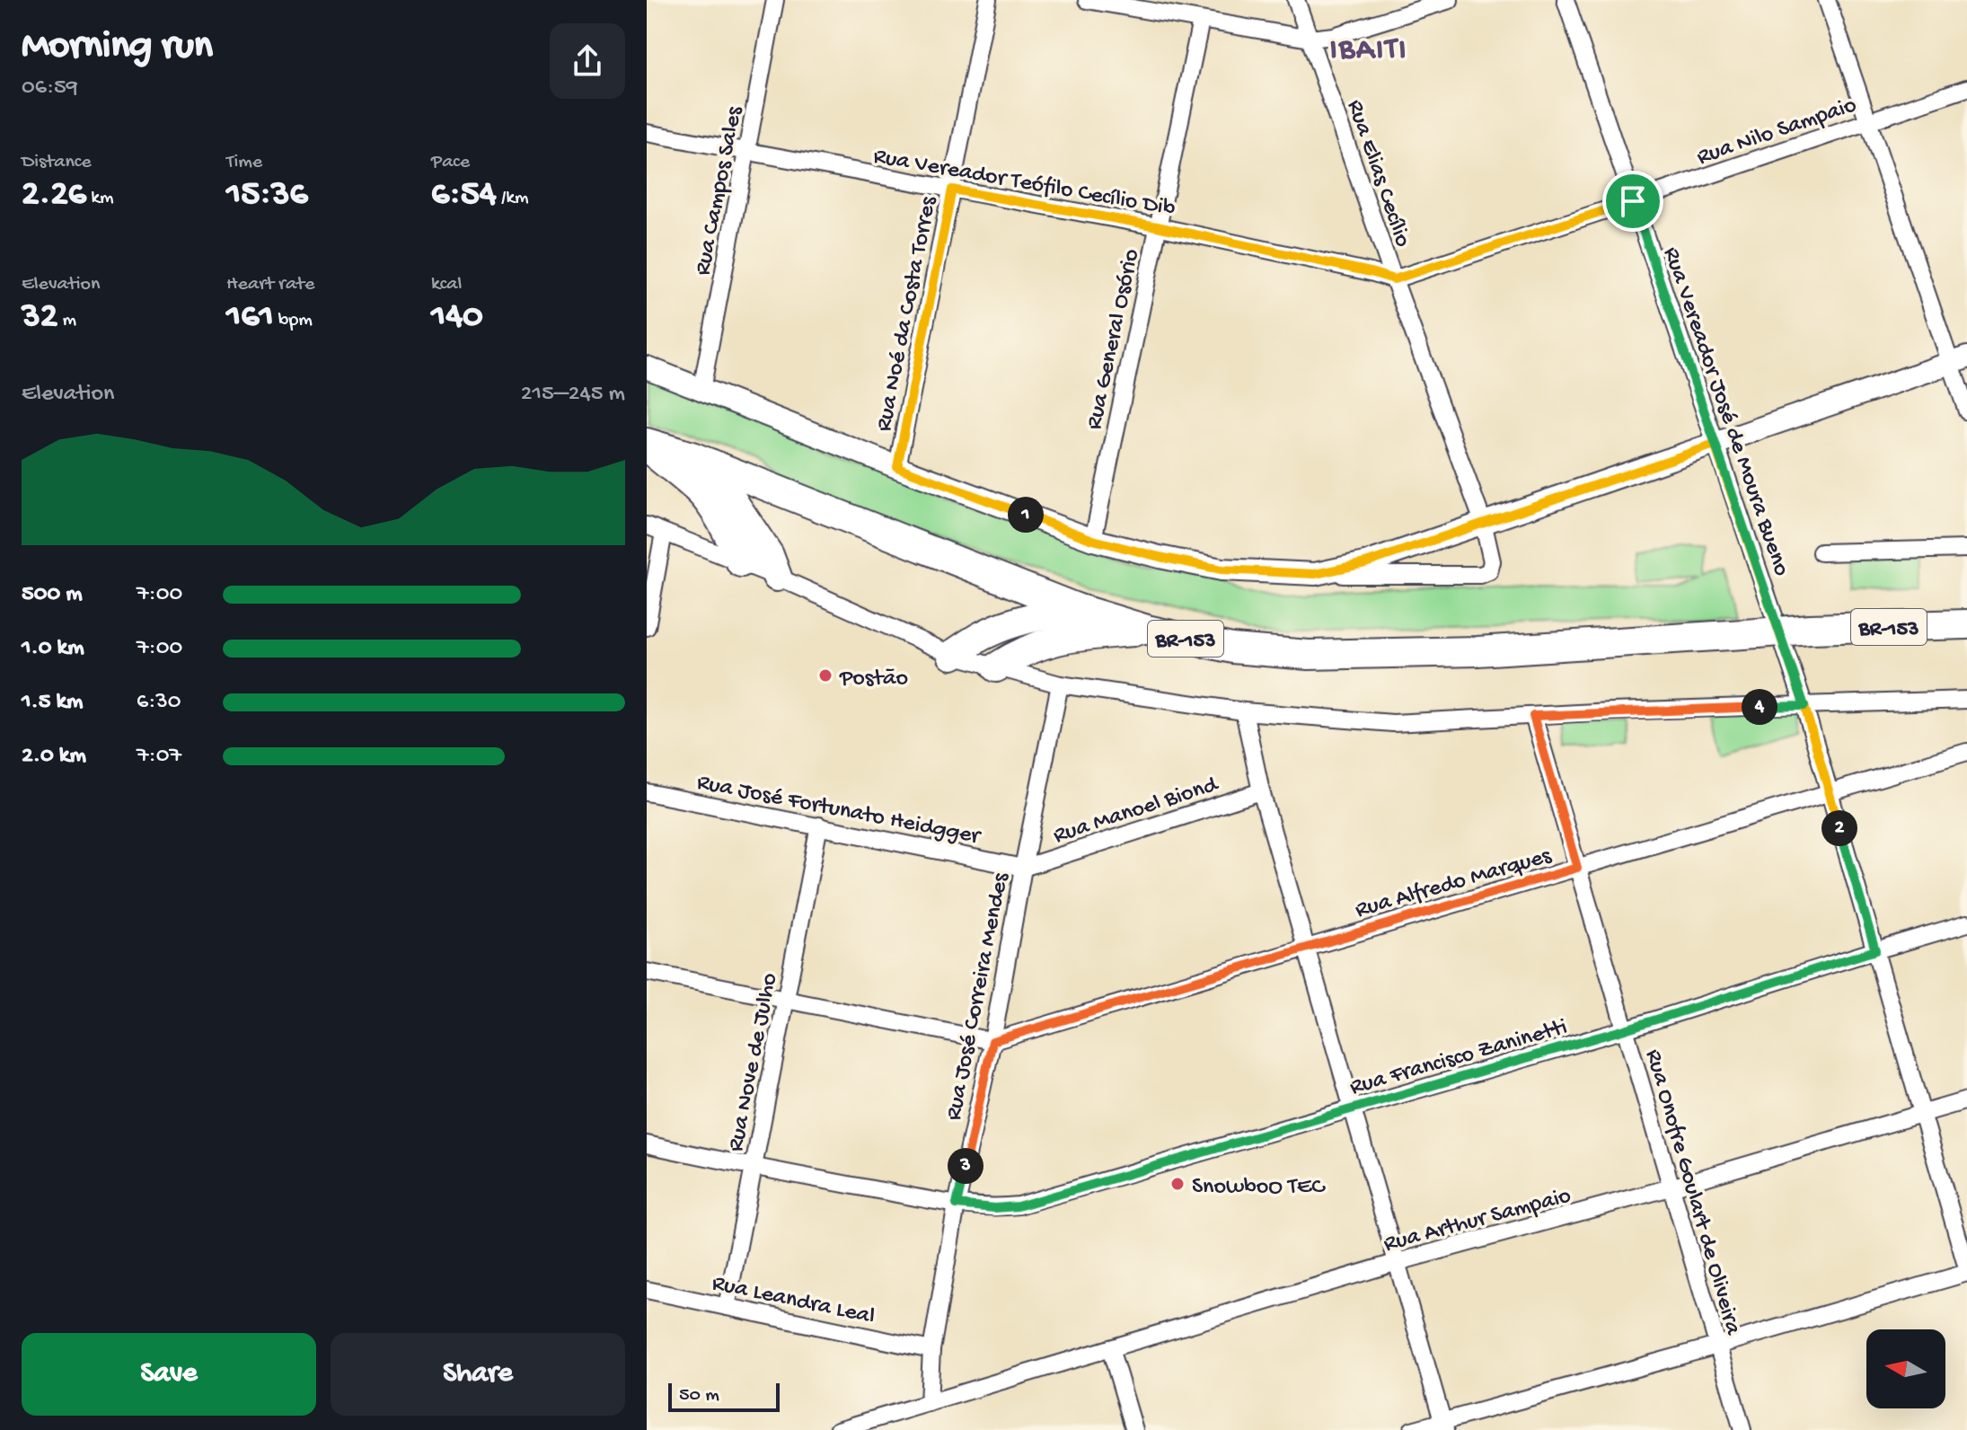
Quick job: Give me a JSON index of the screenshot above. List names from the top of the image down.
{
  "streets": {
    "highway": ["BR-153"],
    "street": [
      "Rua Nilo Sampaio",
      "Rua Elias Cecílio",
      "Rua Vereador Teófilo Cecílio Dib",
      "Rua Campos Sales",
      "Rua Noé da Costa Torres",
      "Rua General Osório",
      "Rua Vereador José de Moura Bueno",
      "Rua José Fortunato Heidgger",
      "Rua Manoel Biond",
      "Rua Alfredo Marques",
      "Rua José Correira Mendes",
      "Rua Francisco Zaninetti",
      "Rua Nove de Julho",
      "Rua Onofre Goulart de Oliveira",
      "Rua Arthur Sampaio",
      "Rua Leandra Leal"
    ]
  },
  "crossings": [
    ["Rua Nilo Sampaio", "Rua Elias Cecílio"],
    ["Rua Nilo Sampaio", "Rua Vereador Teófilo Cecílio Dib"],
    ["Rua Nilo Sampaio", "Rua Vereador José de Moura Bueno"],
    ["Rua Elias Cecílio", "Rua Vereador Teófilo Cecílio Dib"],
    ["Rua Vereador Teófilo Cecílio Dib", "Rua Campos Sales"],
    ["Rua Vereador Teófilo Cecílio Dib", "Rua Noé da Costa Torres"],
    ["Rua Vereador Teófilo Cecílio Dib", "Rua General Osório"],
    ["Rua Vereador José de Moura Bueno", "BR-153"],
    ["Rua Vereador José de Moura Bueno", "Rua Alfredo Marques"],
    ["Rua Vereador José de Moura Bueno", "Rua Francisco Zaninetti"],
    ["Rua Vereador José de Moura Bueno", "Rua Arthur Sampaio"],
    ["Rua José Fortunato Heidgger", "Rua Manoel Biond"],
    ["Rua José Fortunato Heidgger", "Rua José Correira Mendes"],
    ["Rua José Fortunato Heidgger", "Rua Nove de Julho"],
    ["Rua Manoel Biond", "Rua José Correira Mendes"],
    ["Rua Alfredo Marques", "Rua José Correira Mendes"],
    ["Rua Alfredo Marques", "Rua Onofre Goulart de Oliveira"],
    ["Rua José Correira Mendes", "Rua Francisco Zaninetti"],
    ["Rua José Correira Mendes", "Rua Arthur Sampaio"],
    ["Rua José Correira Mendes", "Rua Leandra Leal"],
    ["Rua Francisco Zaninetti", "Rua Nove de Julho"],
    ["Rua Francisco Zaninetti", "Rua Onofre Goulart de Oliveira"],
    ["Rua Nove de Julho", "Rua Leandra Leal"],
    ["Rua Onofre Goulart de Oliveira", "Rua Arthur Sampaio"]
  ],
  "districts": ["IBAITI"],
  "places": ["Postão", "SnowboO TEC"],
  "scale_bar": "50 m",
  "north": "left",
  "page": {
    "heading": ["Morning run", "06:59"],
    "stats": [
      ["Distance", "2.26 km"],
      ["Time", "15:36"],
      ["Pace", "6:54 /km"],
      ["Elevation", "32 m"],
      ["Heart rate", "161 bpm"],
      ["kcal", "140"]
    ],
    "chart": ["Elevation", "215–245 m"],
    "pins": [
      "1",
      "4",
      "2",
      "3"
    ],
    "list": [
      {
        "name": "500 m",
        "note": "7:00"
      },
      {
        "name": "1.0 km",
        "note": "7:00"
      },
      {
        "name": "1.5 km",
        "note": "6:30"
      },
      {
        "name": "2.0 km",
        "note": "7:07"
      }
    ],
    "buttons": ["Save", "Share"],
    "scale": "50 m"
  }
}
